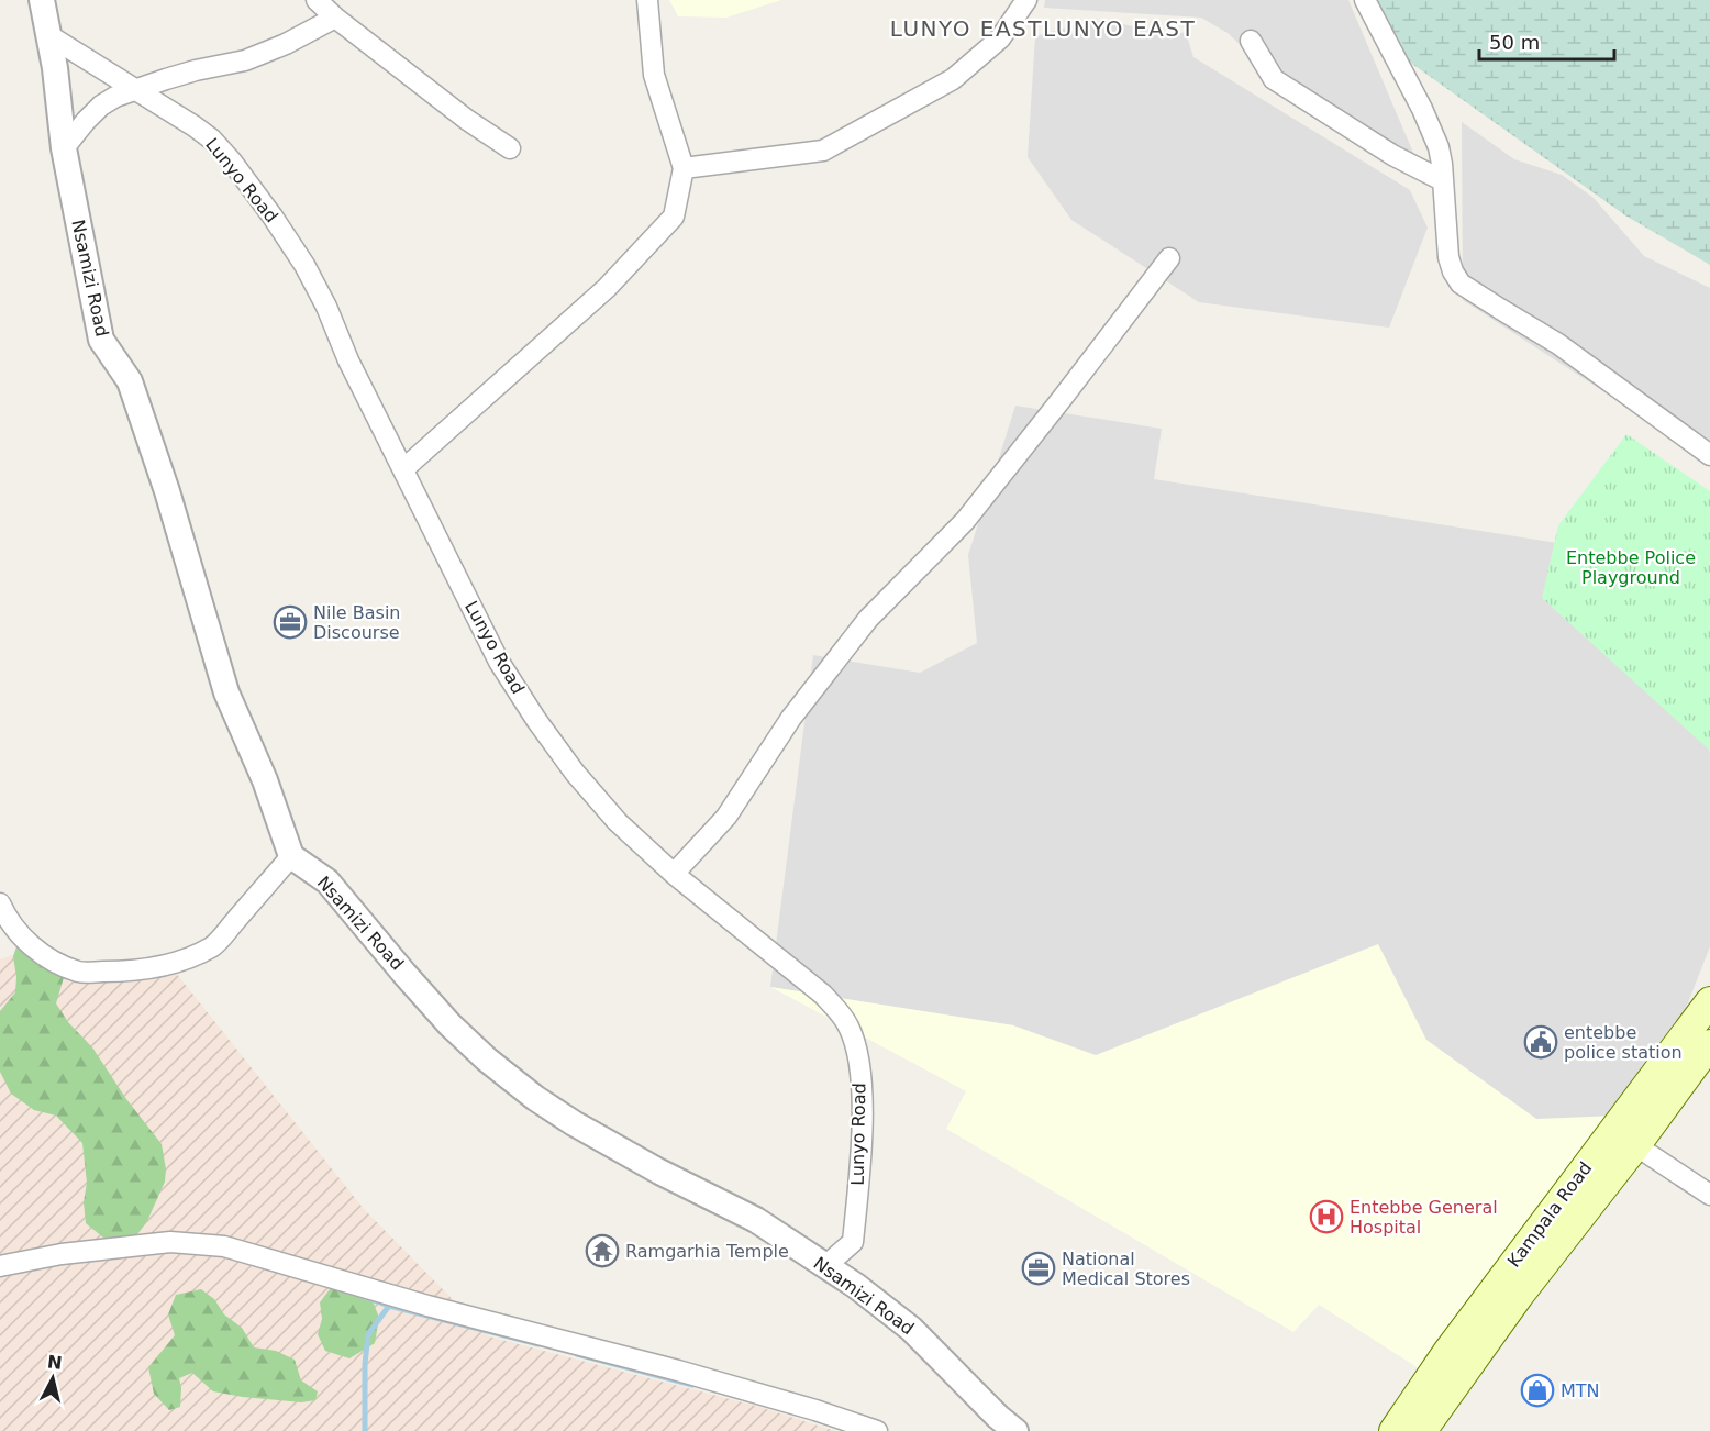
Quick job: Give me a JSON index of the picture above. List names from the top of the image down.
{
  "streets": {
    "main road": ["Kampala Road"],
    "street": ["Lunyo Road", "Nsamizi Road"]
  },
  "crossings": [
    ["Lunyo Road", "Nsamizi Road"]
  ],
  "districts": ["LUNYO EASTLUNYO EAST"],
  "parks": ["Entebbe Police Playground"],
  "places": {
    "office": ["Nile Basin Discourse", "National Medical Stores"],
    "public building": ["entebbe police station"],
    "hospital": ["Entebbe General Hospital"],
    "temple": ["Ramgarhia Temple"],
    "shop": ["MTN"]
  },
  "scale_bar": "50 m",
  "north": "top"
}
